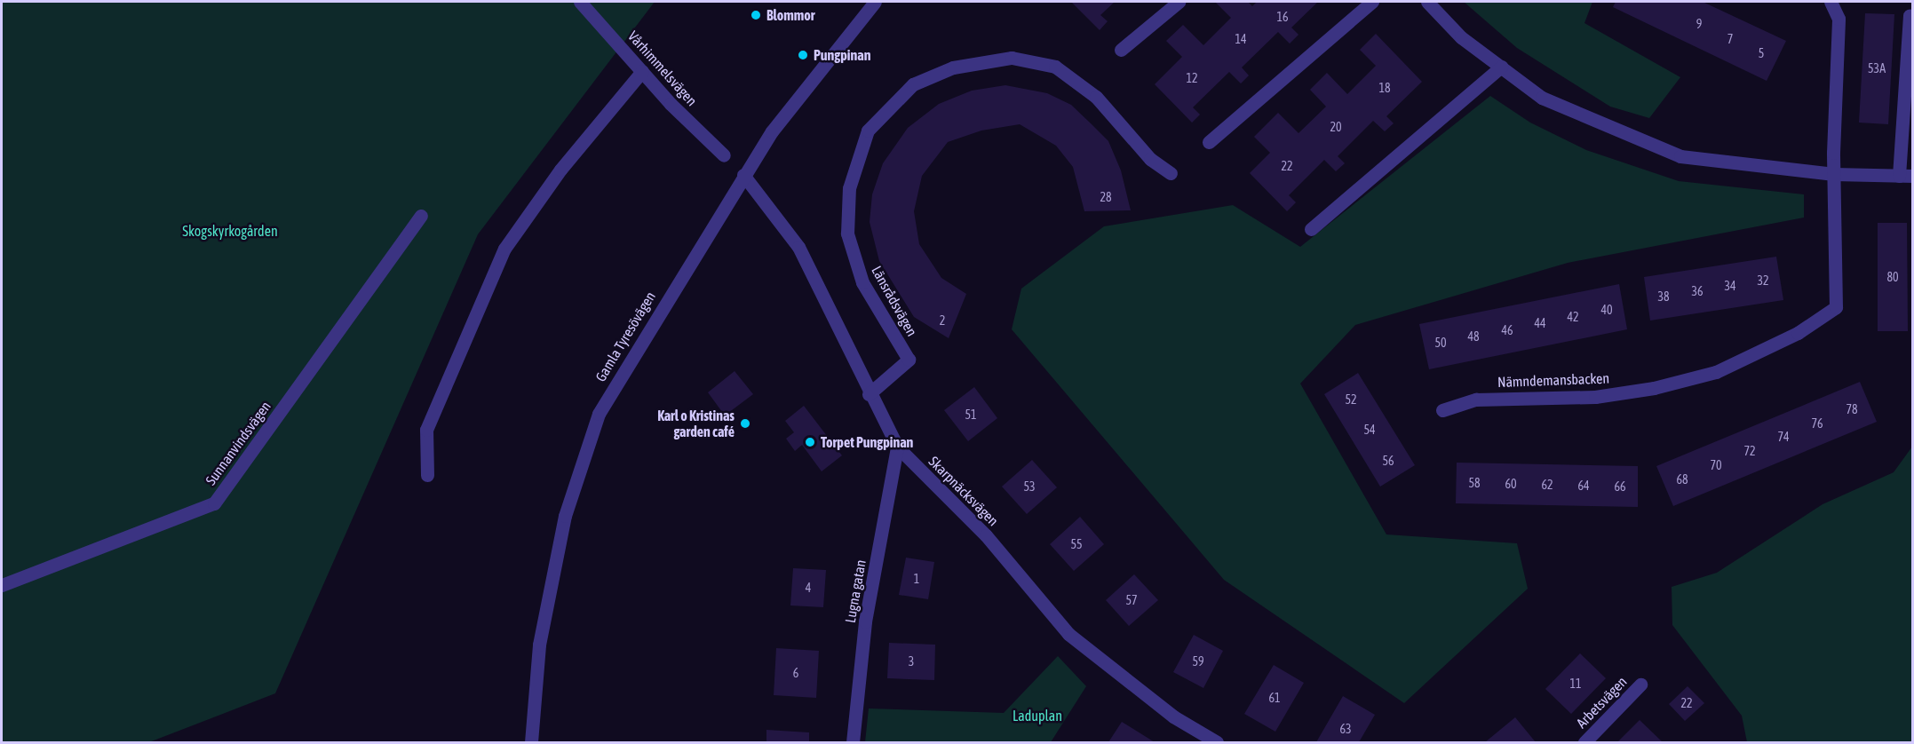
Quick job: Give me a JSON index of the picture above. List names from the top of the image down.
{
  "streets": {
    "street": [
      "Vårhimmelsvägen",
      "Länsrådsvägen",
      "Gamla Tyresövägen",
      "Nämndemansbacken",
      "Sunnanvindsvägen",
      "Skarpnäcksvägen",
      "Lugna gatan",
      "Arbetsvägen"
    ]
  },
  "crossings": [
    ["Länsrådsvägen", "Skarpnäcksvägen"],
    ["Gamla Tyresövägen", "Skarpnäcksvägen"],
    ["Skarpnäcksvägen", "Lugna gatan"]
  ],
  "parks": ["Skogskyrkogården", "Laduplan"],
  "places": [
    "Blommor",
    "Pungpinan",
    "Karl o Kristinas garden café",
    "Torpet Pungpinan"
  ],
  "house_numbers": [
    "16",
    "9",
    "14",
    "7",
    "5",
    "53A",
    "12",
    "18",
    "20",
    "22",
    "28",
    "80",
    "32",
    "34",
    "36",
    "38",
    "40",
    "42",
    "2",
    "44",
    "46",
    "48",
    "50",
    "52",
    "78",
    "51",
    "76",
    "54",
    "74",
    "72",
    "56",
    "70",
    "68",
    "58",
    "60",
    "62",
    "64",
    "53",
    "66",
    "55",
    "1",
    "4",
    "57",
    "3",
    "59",
    "6",
    "11",
    "61",
    "22",
    "63"
  ]
}
